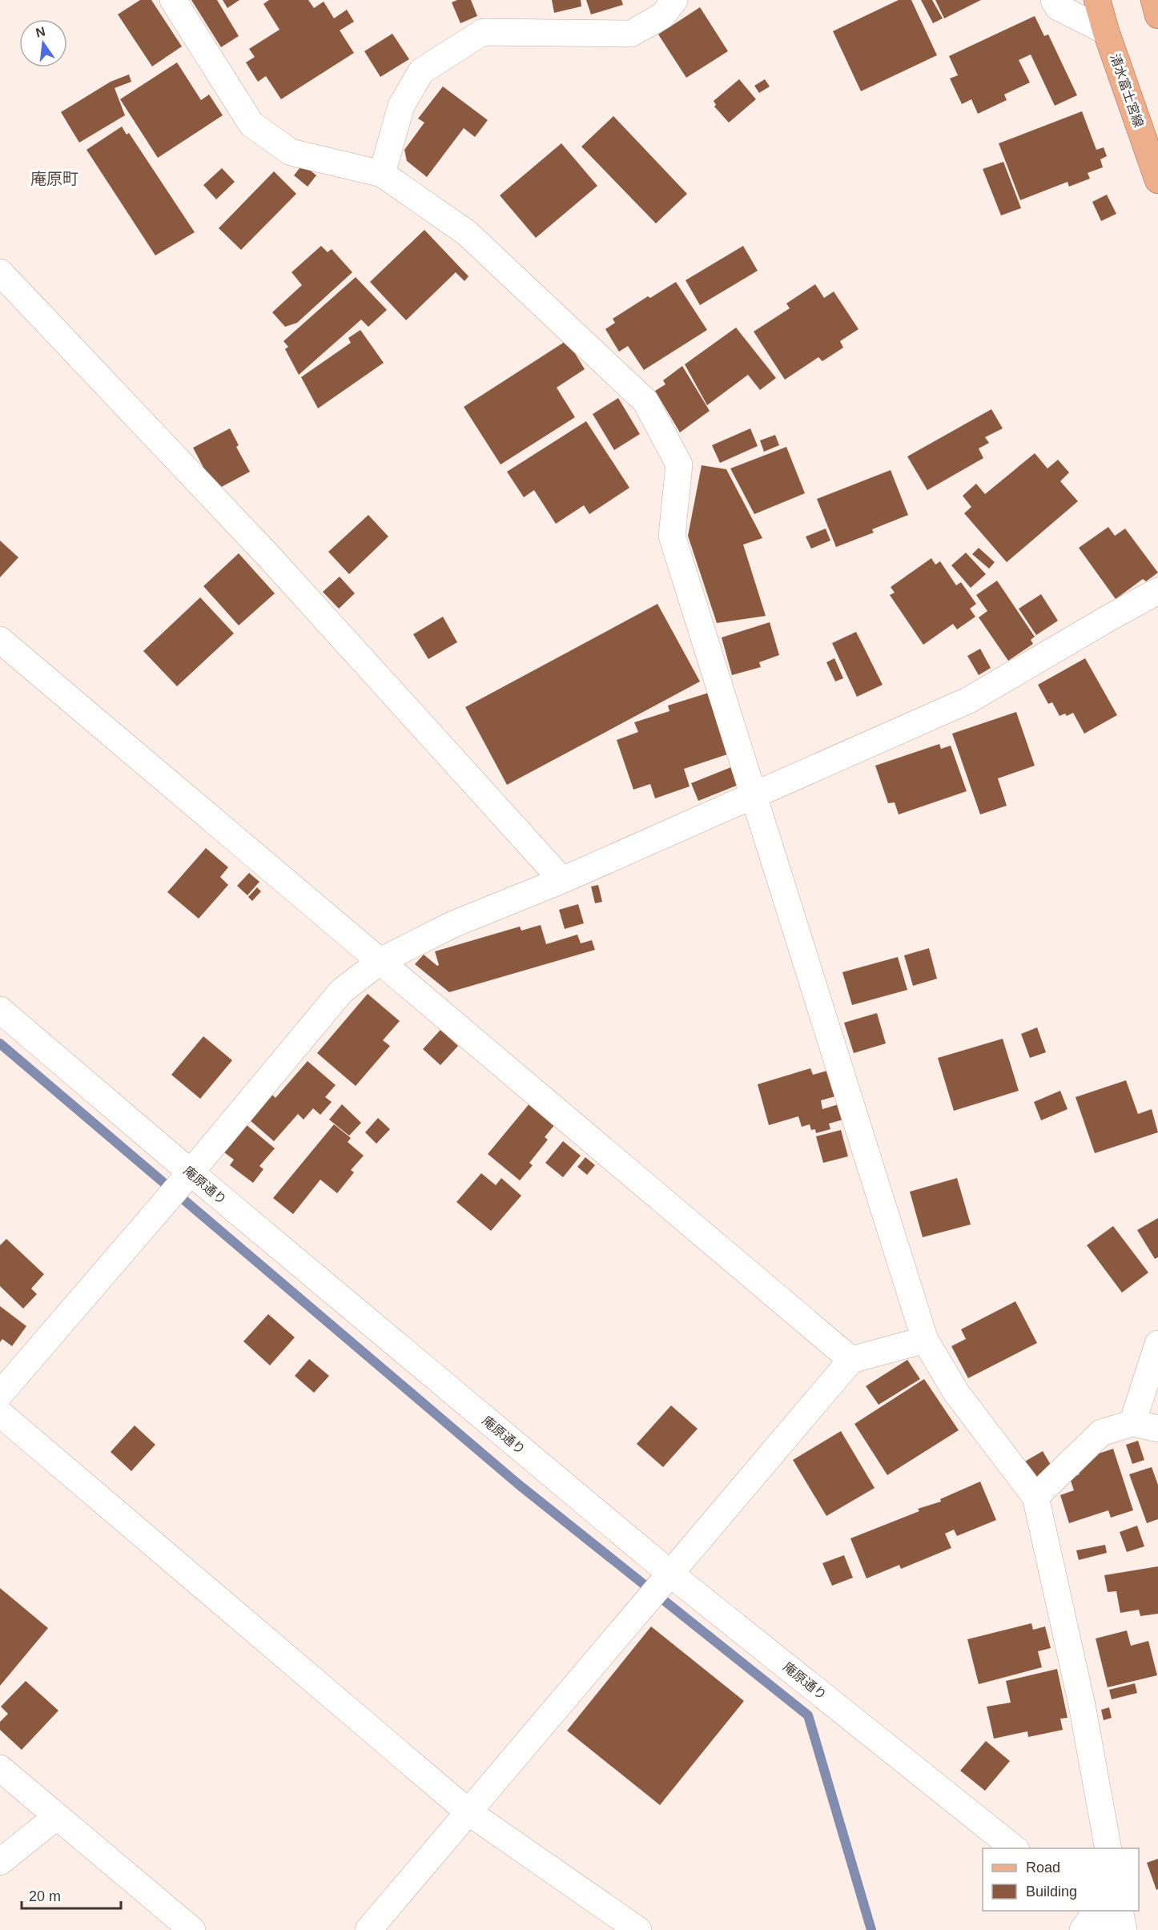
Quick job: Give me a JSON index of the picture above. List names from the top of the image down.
{
  "streets": {
    "main road": ["清水富士宮線"],
    "street": ["庵原通り"]
  },
  "districts": ["庵原町"],
  "legend": ["Road", "Building"],
  "scale_bar": "20 m",
  "north": "top"
}
